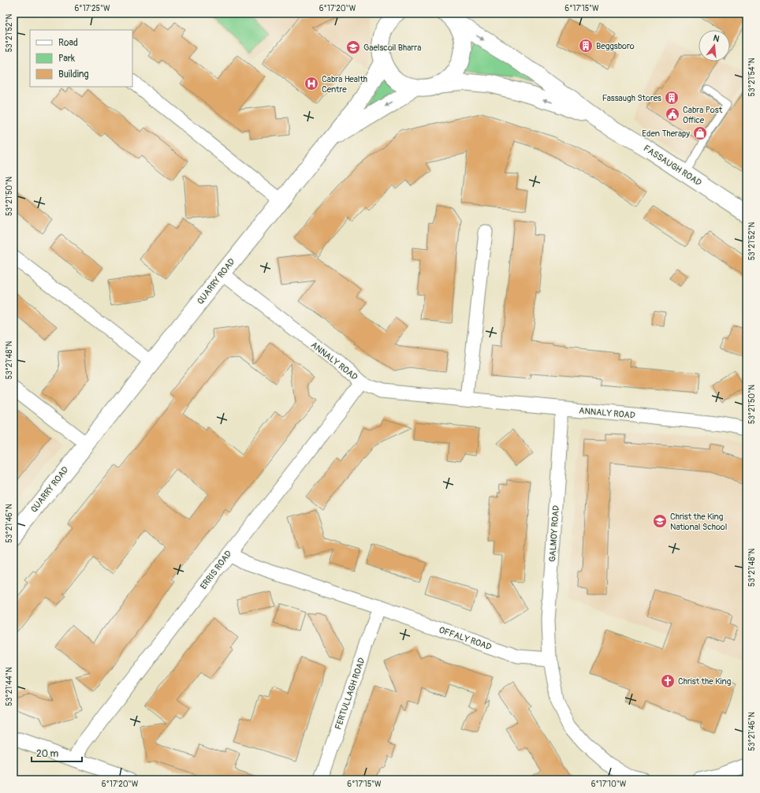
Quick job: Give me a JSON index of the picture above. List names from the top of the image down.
{
  "streets": {
    "street": [
      "FASSAUGH ROAD",
      "QUARRY ROAD",
      "ANNALY ROAD",
      "GALMOY ROAD",
      "ERRIS ROAD",
      "OFFALY ROAD",
      "FERTULLAGH ROAD"
    ]
  },
  "crossings": [
    ["QUARRY ROAD", "ANNALY ROAD"],
    ["ANNALY ROAD", "GALMOY ROAD"],
    ["ANNALY ROAD", "ERRIS ROAD"],
    ["GALMOY ROAD", "OFFALY ROAD"],
    ["ERRIS ROAD", "OFFALY ROAD"],
    ["OFFALY ROAD", "FERTULLAGH ROAD"]
  ],
  "places": {
    "building": ["Beggsboro", "Fassaugh Stores"],
    "school or university": ["Gaelscoil Bharra", "Christ the King National School"],
    "hospital": ["Cabra Health Centre"],
    "public building": ["Cabra Post Office"],
    "shop": ["Eden Therapy"],
    "church": ["Christ the King"]
  },
  "legend": ["Road", "Park", "Building"],
  "scale_bar": "20 m",
  "north": "top",
  "coordinates": [
    "6°17'25\"W",
    "6°17'20\"W",
    "6°17'15\"W",
    "53°21'52\"N",
    "53°21'54\"N",
    "53°21'50\"N",
    "53°21'48\"N",
    "53°21'46\"N",
    "53°21'44\"N",
    "6°17'10\"W"
  ]
}
